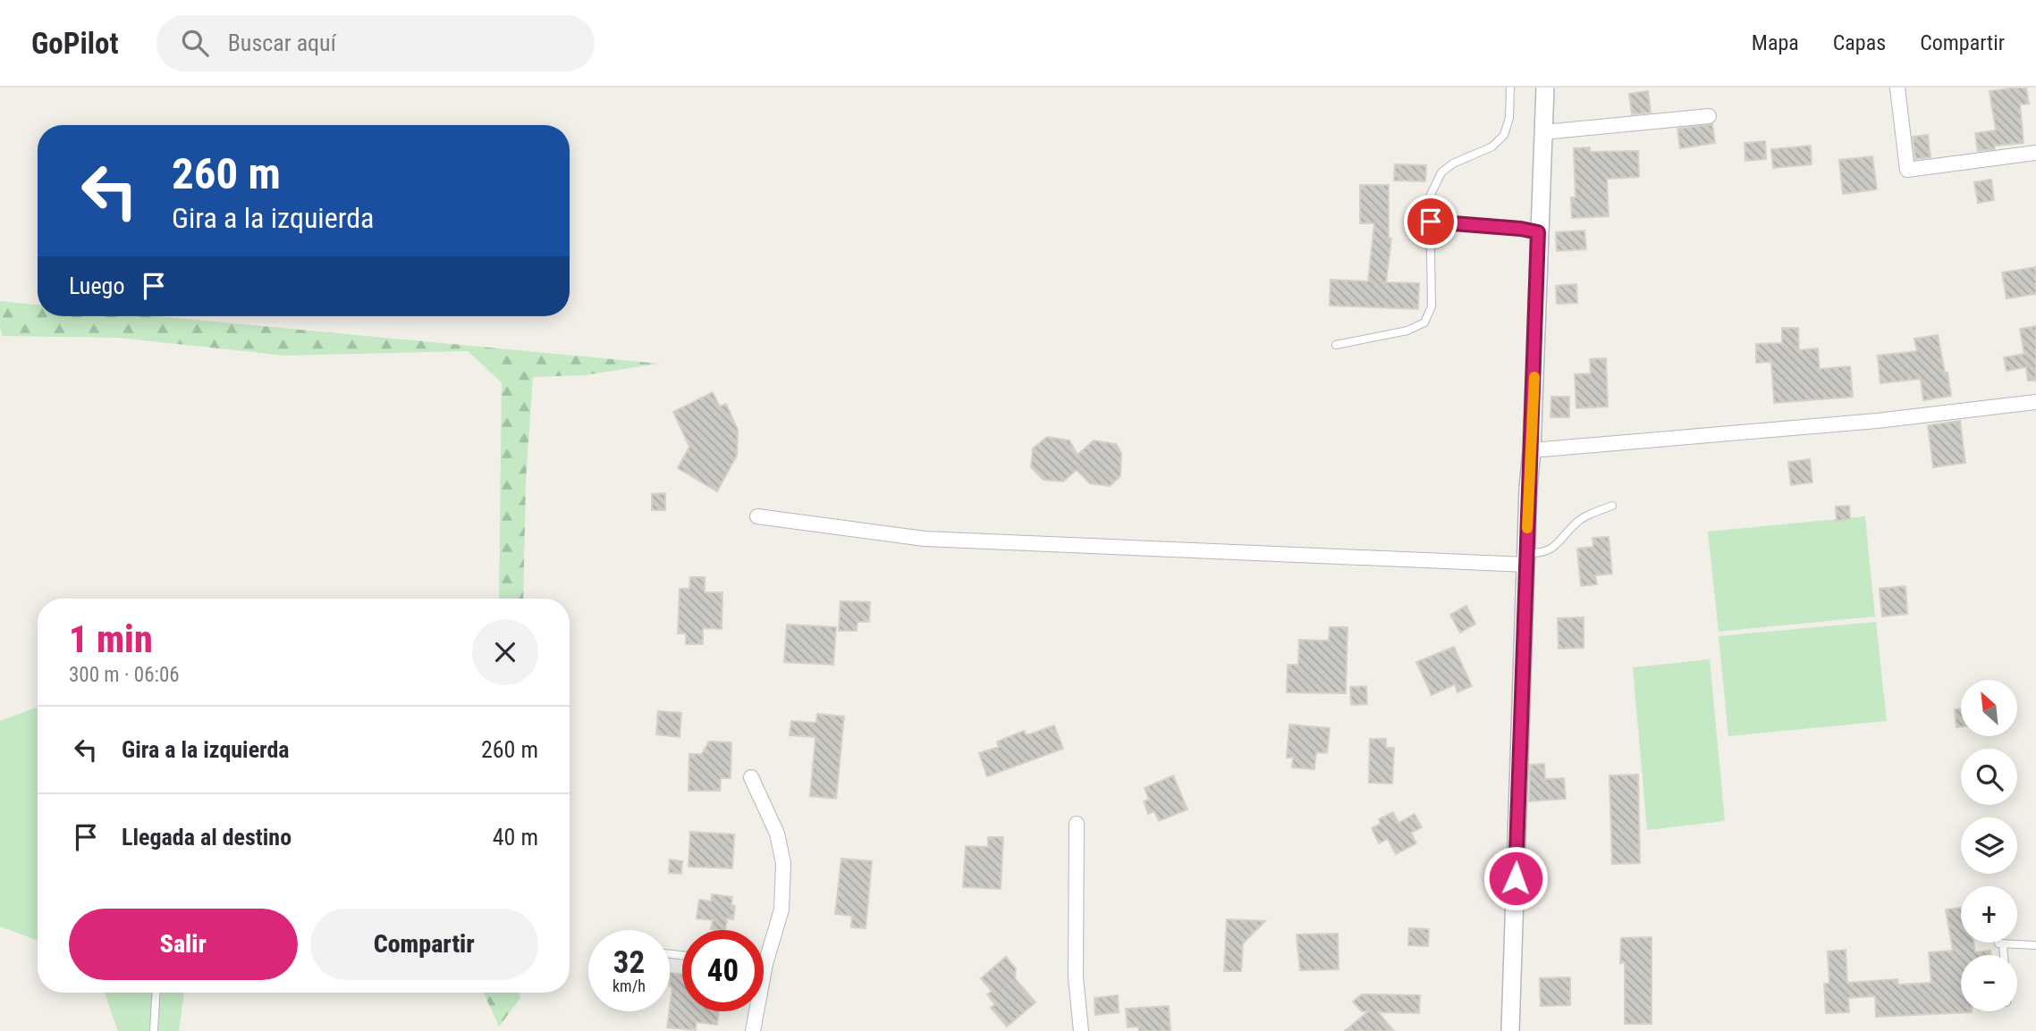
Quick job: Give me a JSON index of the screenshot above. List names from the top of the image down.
{
  "north": "top left",
  "page": {
    "header": "GoPilot",
    "search": "Buscar aquí",
    "nav": ["Mapa", "Capas", "Compartir"],
    "turn": ["260 m", "Gira a la izquierda"],
    "then": "Luego",
    "heading": ["1 min", "300 m · 06:06"],
    "map_buttons": ["+", "−"],
    "list": [
      {
        "name": "Gira a la izquierda",
        "value": "260 m"
      },
      {
        "name": "Llegada al destino",
        "value": "40 m"
      }
    ],
    "buttons": ["Salir", "Compartir"],
    "speed": "32 km/h",
    "limit": "40"
  }
}
